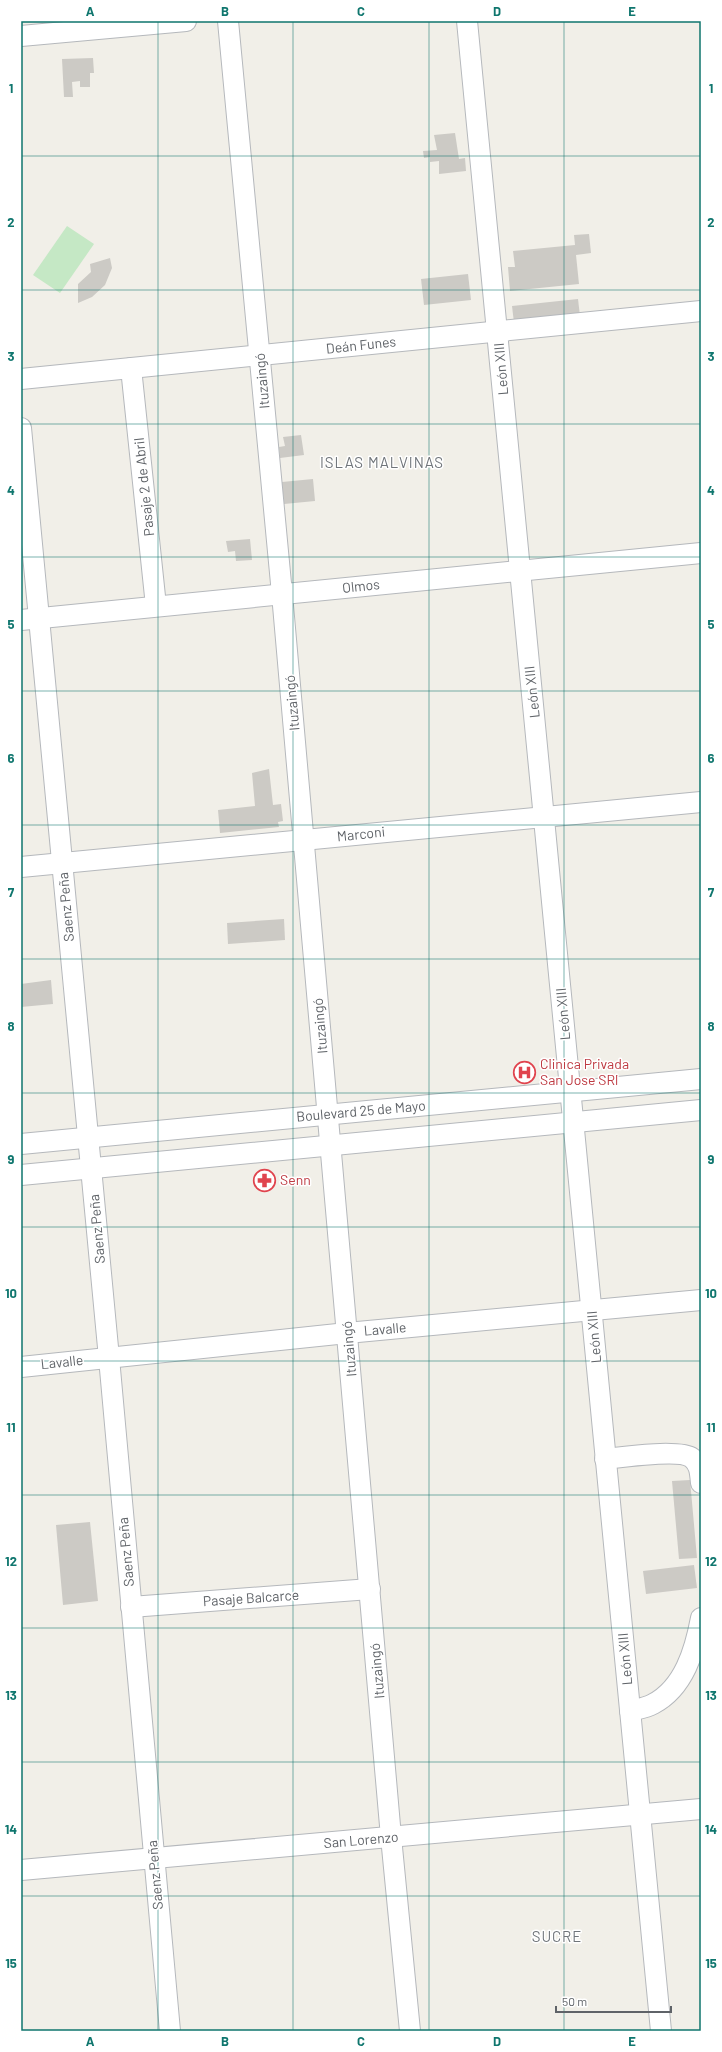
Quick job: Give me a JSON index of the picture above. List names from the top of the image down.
{
  "streets": {
    "street": [
      "Deán Funes",
      "León XIII",
      "Ituzaingó",
      "Pasaje 2 de Abril",
      "Olmos",
      "Marconi",
      "Saenz Peña",
      "Boulevard 25 de Mayo",
      "Lavalle",
      "Pasaje Balcarce",
      "San Lorenzo"
    ]
  },
  "crossings": [
    ["Deán Funes", "León XIII"],
    ["Deán Funes", "Ituzaingó"],
    ["Deán Funes", "Pasaje 2 de Abril"],
    ["León XIII", "Olmos"],
    ["León XIII", "Marconi"],
    ["León XIII", "Boulevard 25 de Mayo"],
    ["León XIII", "Lavalle"],
    ["León XIII", "San Lorenzo"],
    ["Ituzaingó", "Olmos"],
    ["Ituzaingó", "Marconi"],
    ["Ituzaingó", "Boulevard 25 de Mayo"],
    ["Ituzaingó", "Lavalle"],
    ["Ituzaingó", "Pasaje Balcarce"],
    ["Ituzaingó", "San Lorenzo"],
    ["Pasaje 2 de Abril", "Olmos"],
    ["Olmos", "Saenz Peña"],
    ["Marconi", "Saenz Peña"],
    ["Saenz Peña", "Boulevard 25 de Mayo"],
    ["Saenz Peña", "Lavalle"],
    ["Saenz Peña", "Pasaje Balcarce"],
    ["Saenz Peña", "San Lorenzo"]
  ],
  "districts": ["ISLAS MALVINAS", "SUCRE"],
  "places": {
    "hospital": ["Clinica Privada San Jose SRl"],
    "pharmacy": ["Senn"]
  },
  "scale_bar": "50 m",
  "grid": {
    "columns": [
      "A",
      "B",
      "C",
      "D",
      "E"
    ],
    "rows": [
      "1",
      "2",
      "3",
      "4",
      "5",
      "6",
      "7",
      "8",
      "9",
      "10",
      "11",
      "12",
      "13",
      "14",
      "15"
    ]
  }
}
